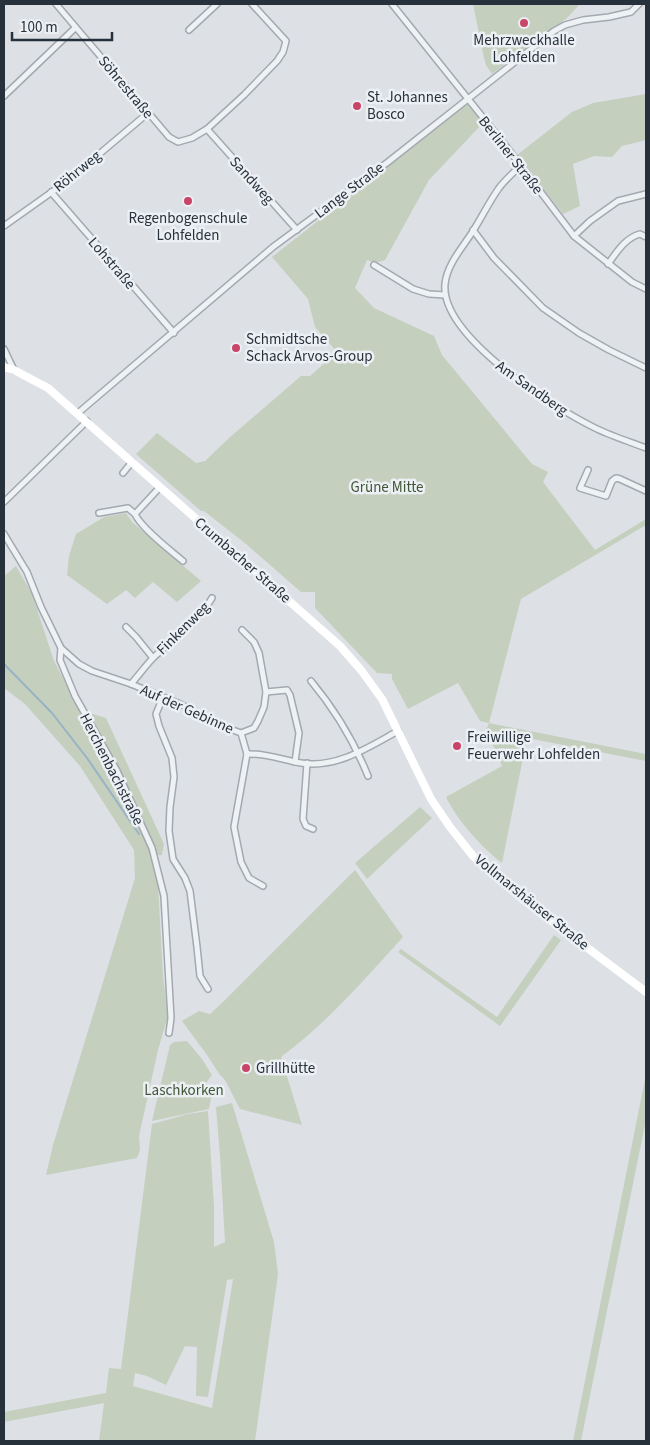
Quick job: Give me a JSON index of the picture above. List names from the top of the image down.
{
  "streets": {
    "main road": ["Crumbacher Straße", "Vollmarshäuser Straße"],
    "street": [
      "Söhrestraße",
      "Berliner Straße",
      "Röhrweg",
      "Sandweg",
      "Lange Straße",
      "Lohstraße",
      "Am Sandberg",
      "Finkenweg",
      "Auf der Gebinne",
      "Herchenbachstraße"
    ]
  },
  "crossings": [
    ["Söhrestraße", "Röhrweg"],
    ["Söhrestraße", "Sandweg"],
    ["Berliner Straße", "Lange Straße"],
    ["Röhrweg", "Lohstraße"],
    ["Sandweg", "Lange Straße"],
    ["Lange Straße", "Lohstraße"],
    ["Lange Straße", "Crumbacher Straße"],
    ["Crumbacher Straße", "Vollmarshäuser Straße"],
    ["Finkenweg", "Auf der Gebinne"]
  ],
  "parks": ["Grüne Mitte", "Laschkorken"],
  "places": [
    "Mehrzweckhalle Lohfelden",
    "St. Johannes Bosco",
    "Regenbogenschule Lohfelden",
    "Schmidtsche Schack Arvos-Group",
    "Freiwillige Feuerwehr Lohfelden",
    "Grillhütte"
  ],
  "scale_bar": "100 m"
}
